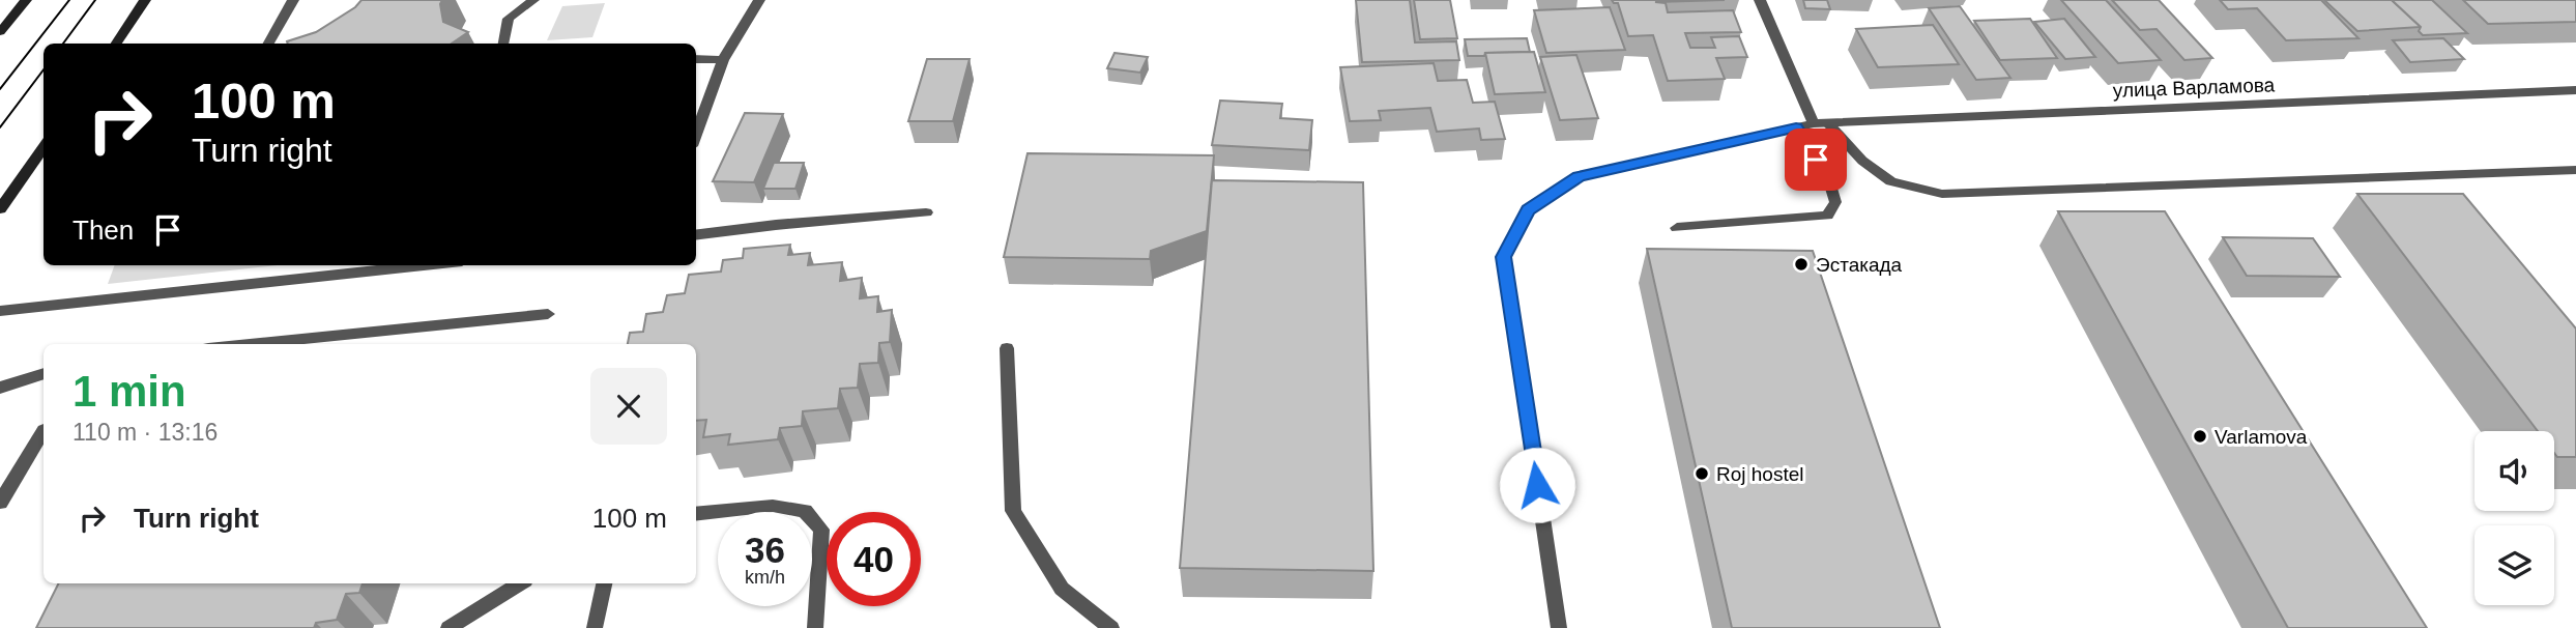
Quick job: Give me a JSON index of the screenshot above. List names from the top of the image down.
{
  "streets": {
    "street": ["улица Варламова"]
  },
  "places": ["Эстакада", "Varlamova", "Roj hostel"],
  "page": {
    "turn": ["100 m", "Turn right"],
    "then": "Then",
    "heading": ["1 min", "110 m · 13:16"],
    "list": [
      {
        "name": "Turn right",
        "value": "100 m"
      }
    ],
    "speed": "36 km/h",
    "limit": "40"
  }
}
